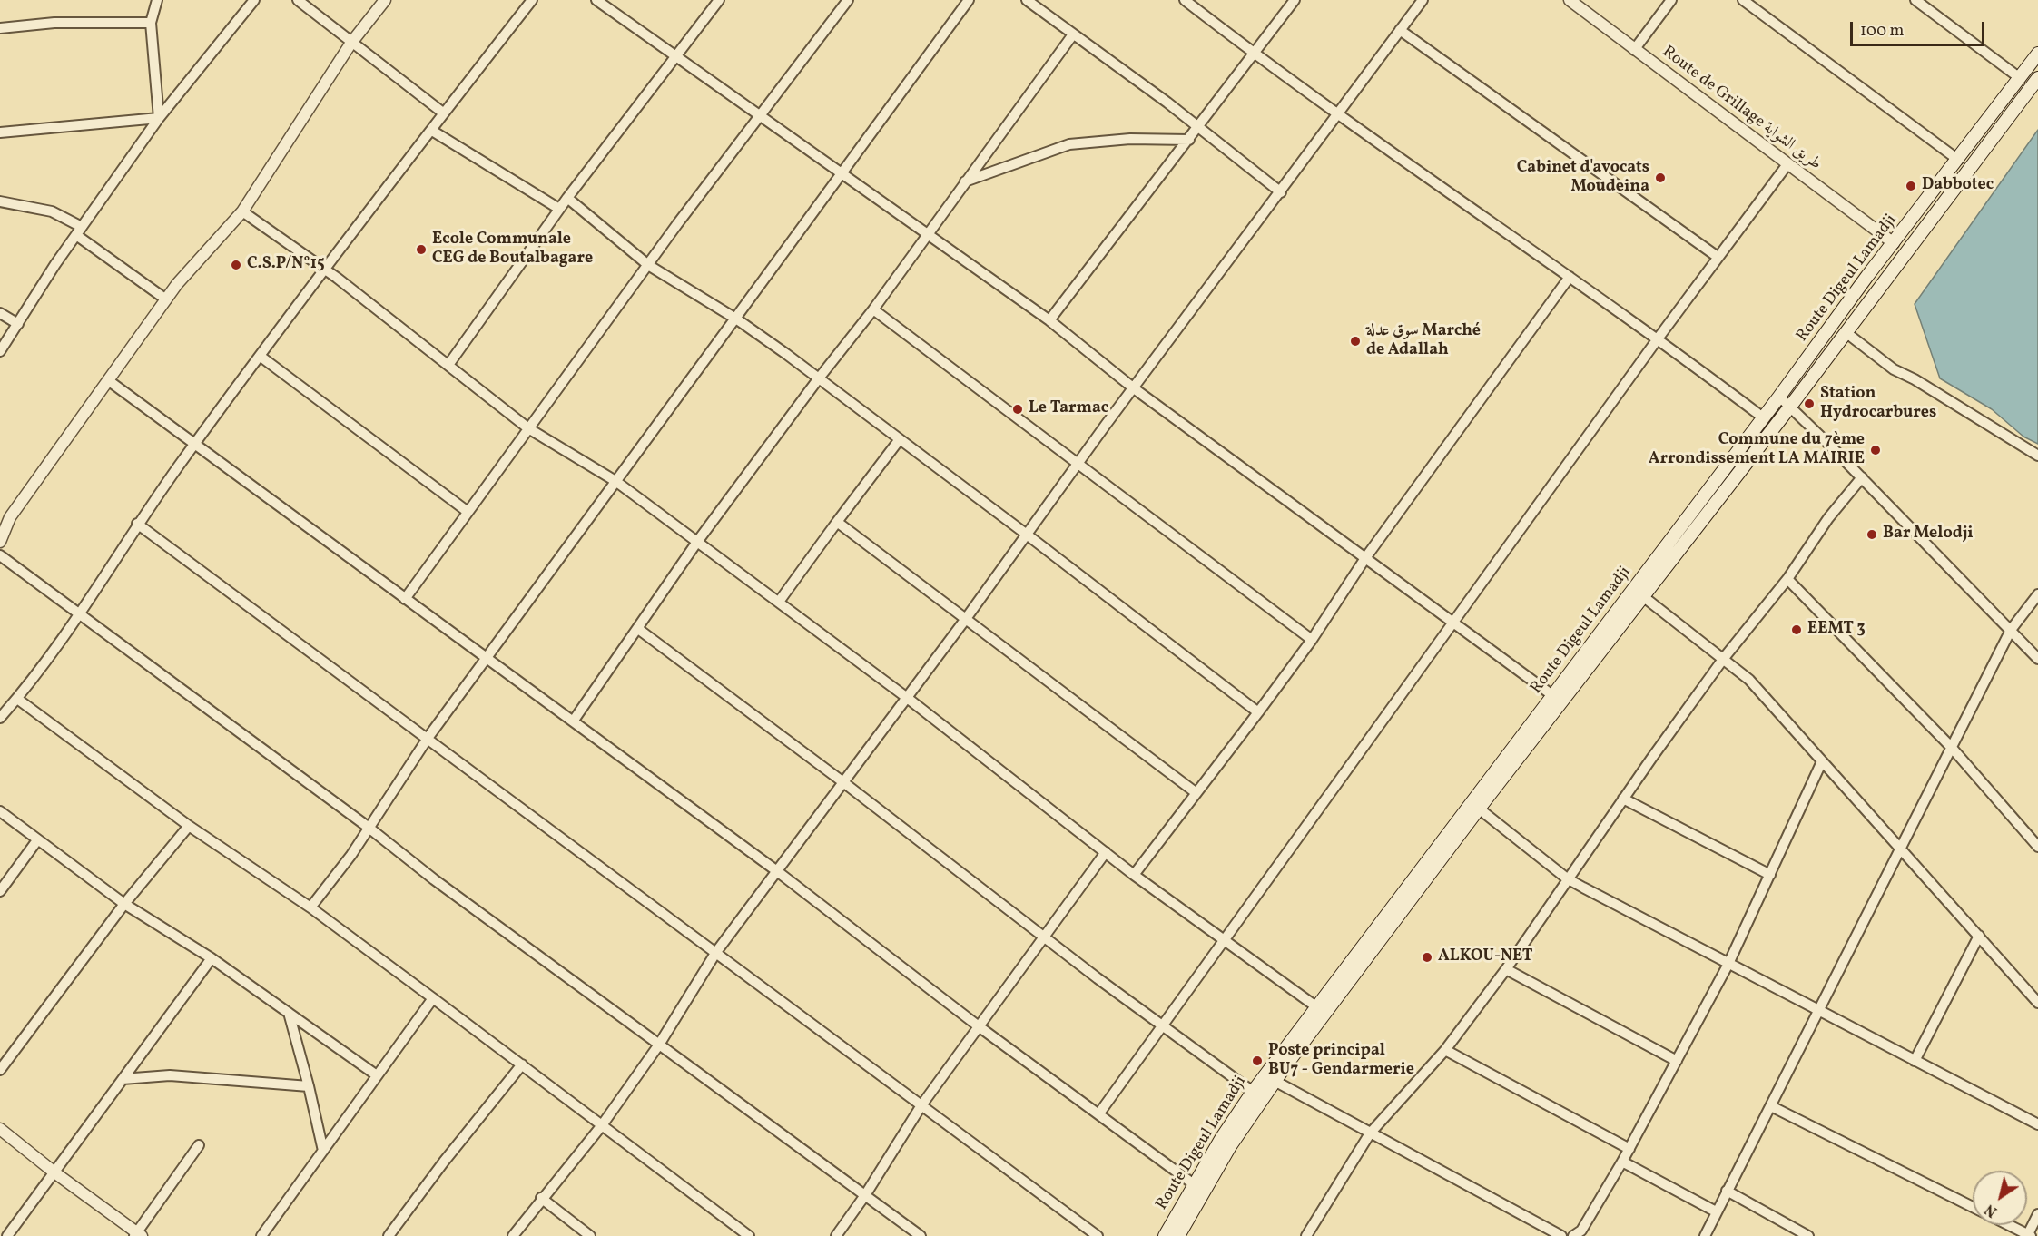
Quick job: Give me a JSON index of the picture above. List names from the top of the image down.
{
  "streets": {
    "main road": ["Route Digeul Lamadji"],
    "street": ["Route de Grillage طريق الشواية"]
  },
  "crossings": [
    ["Route de Grillage طريق الشواية", "Route Digeul Lamadji"]
  ],
  "places": [
    "Cabinet d'avocats Moudeina",
    "Dabbotec",
    "Ecole Communale CEG de Boutalbagare",
    "C.S.P/N°15",
    "سوق عدلة Marché de Adallah",
    "Station Hydrocarbures",
    "Le Tarmac",
    "Commune du 7ème Arrondissement LA MAIRIE",
    "Bar Melodji",
    "EEMT 3",
    "ALKOU-NET",
    "Poste principal BU7 - Gendarmerie"
  ],
  "scale_bar": "100 m",
  "north": "bottom left"
}
